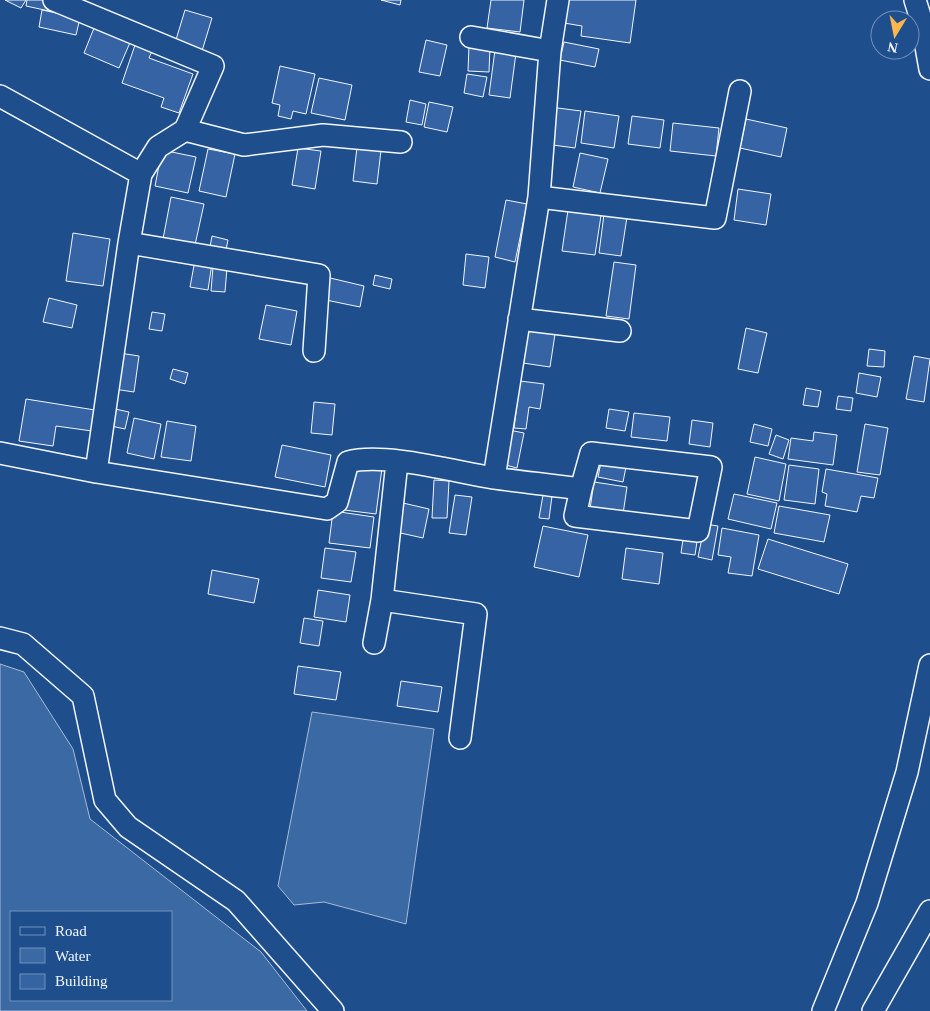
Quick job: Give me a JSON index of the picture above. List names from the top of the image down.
{
  "legend": ["Road", "Water", "Building"],
  "north": "bottom"
}
